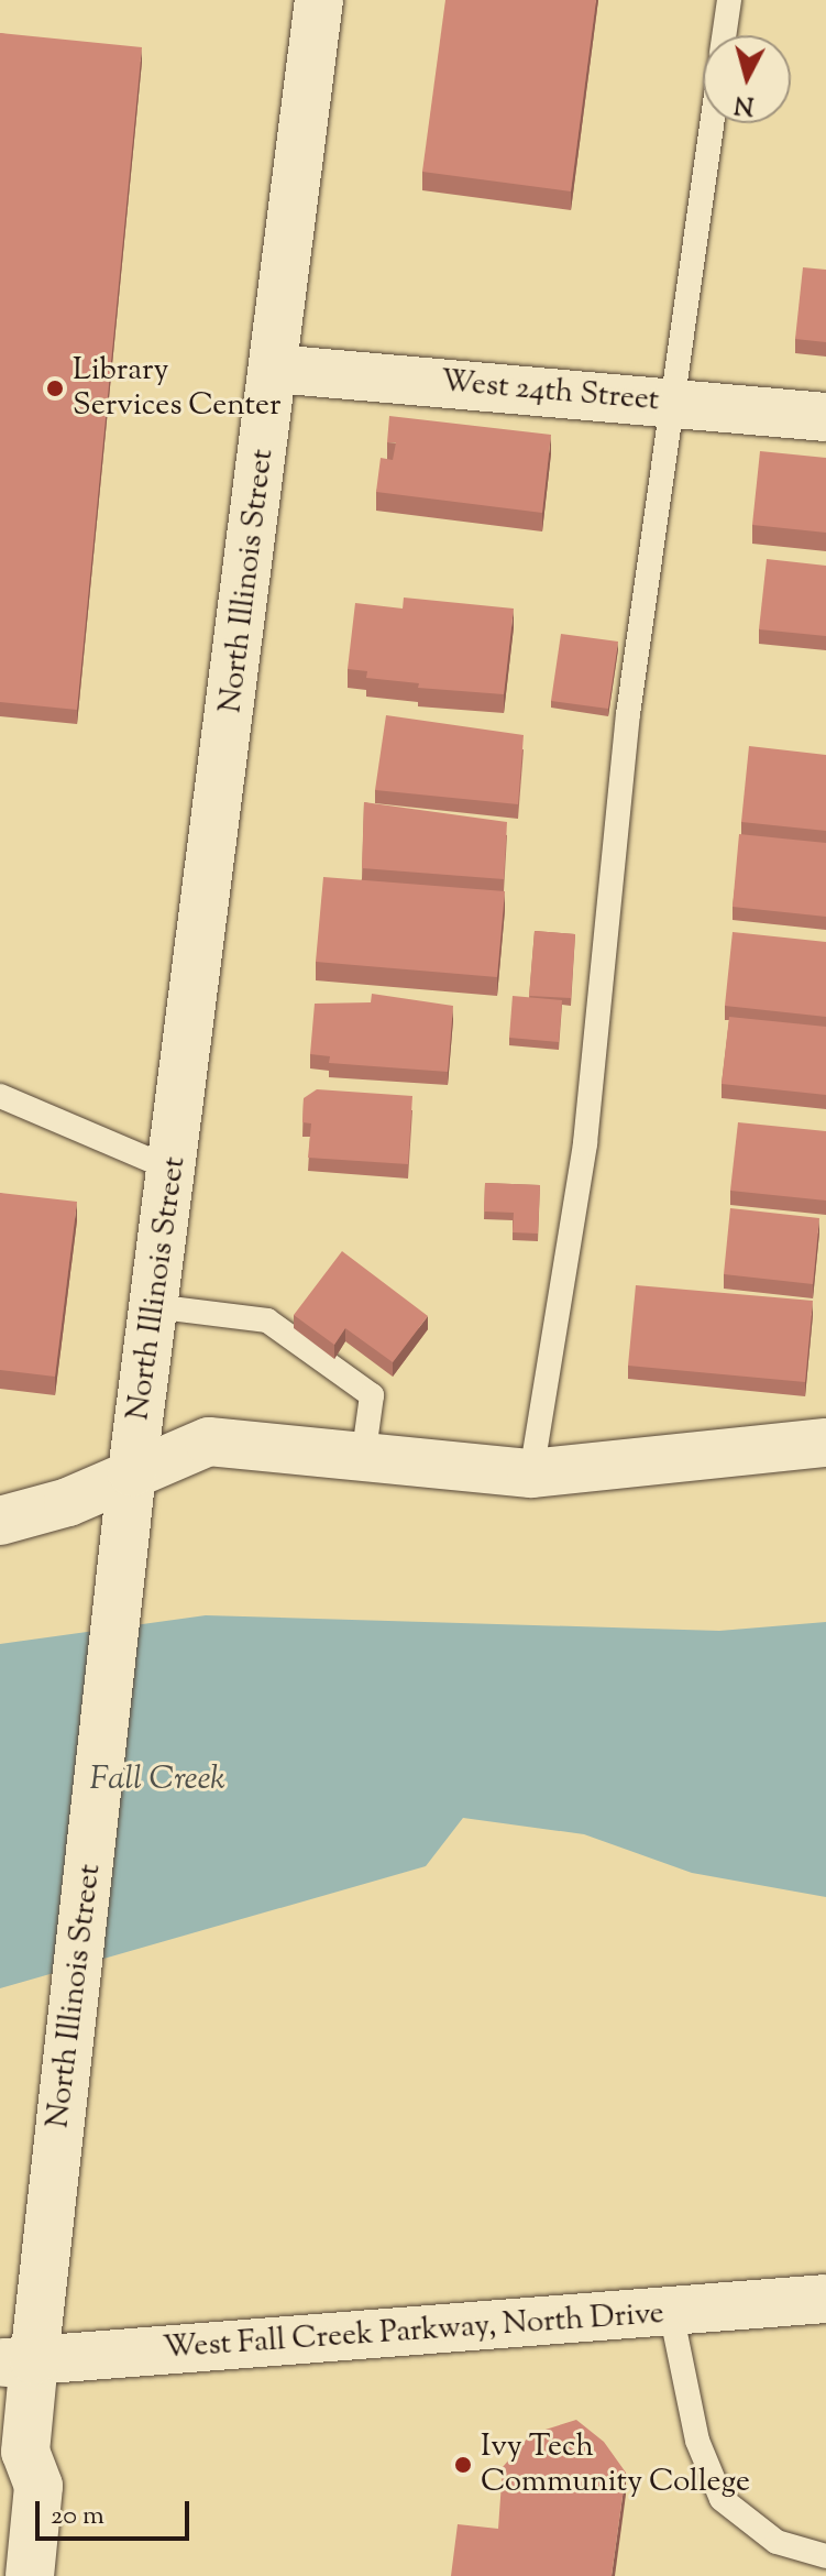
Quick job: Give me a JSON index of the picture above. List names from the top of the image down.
{
  "streets": {
    "main road": ["West 24th Street", "North Illinois Street", "West Fall Creek Parkway, North Drive"]
  },
  "crossings": [
    ["West 24th Street", "North Illinois Street"],
    ["North Illinois Street", "West Fall Creek Parkway, North Drive"]
  ],
  "water": ["Fall Creek"],
  "places": ["Library Services Center", "Ivy Tech Community College"],
  "scale_bar": "20 m",
  "north": "bottom"
}
